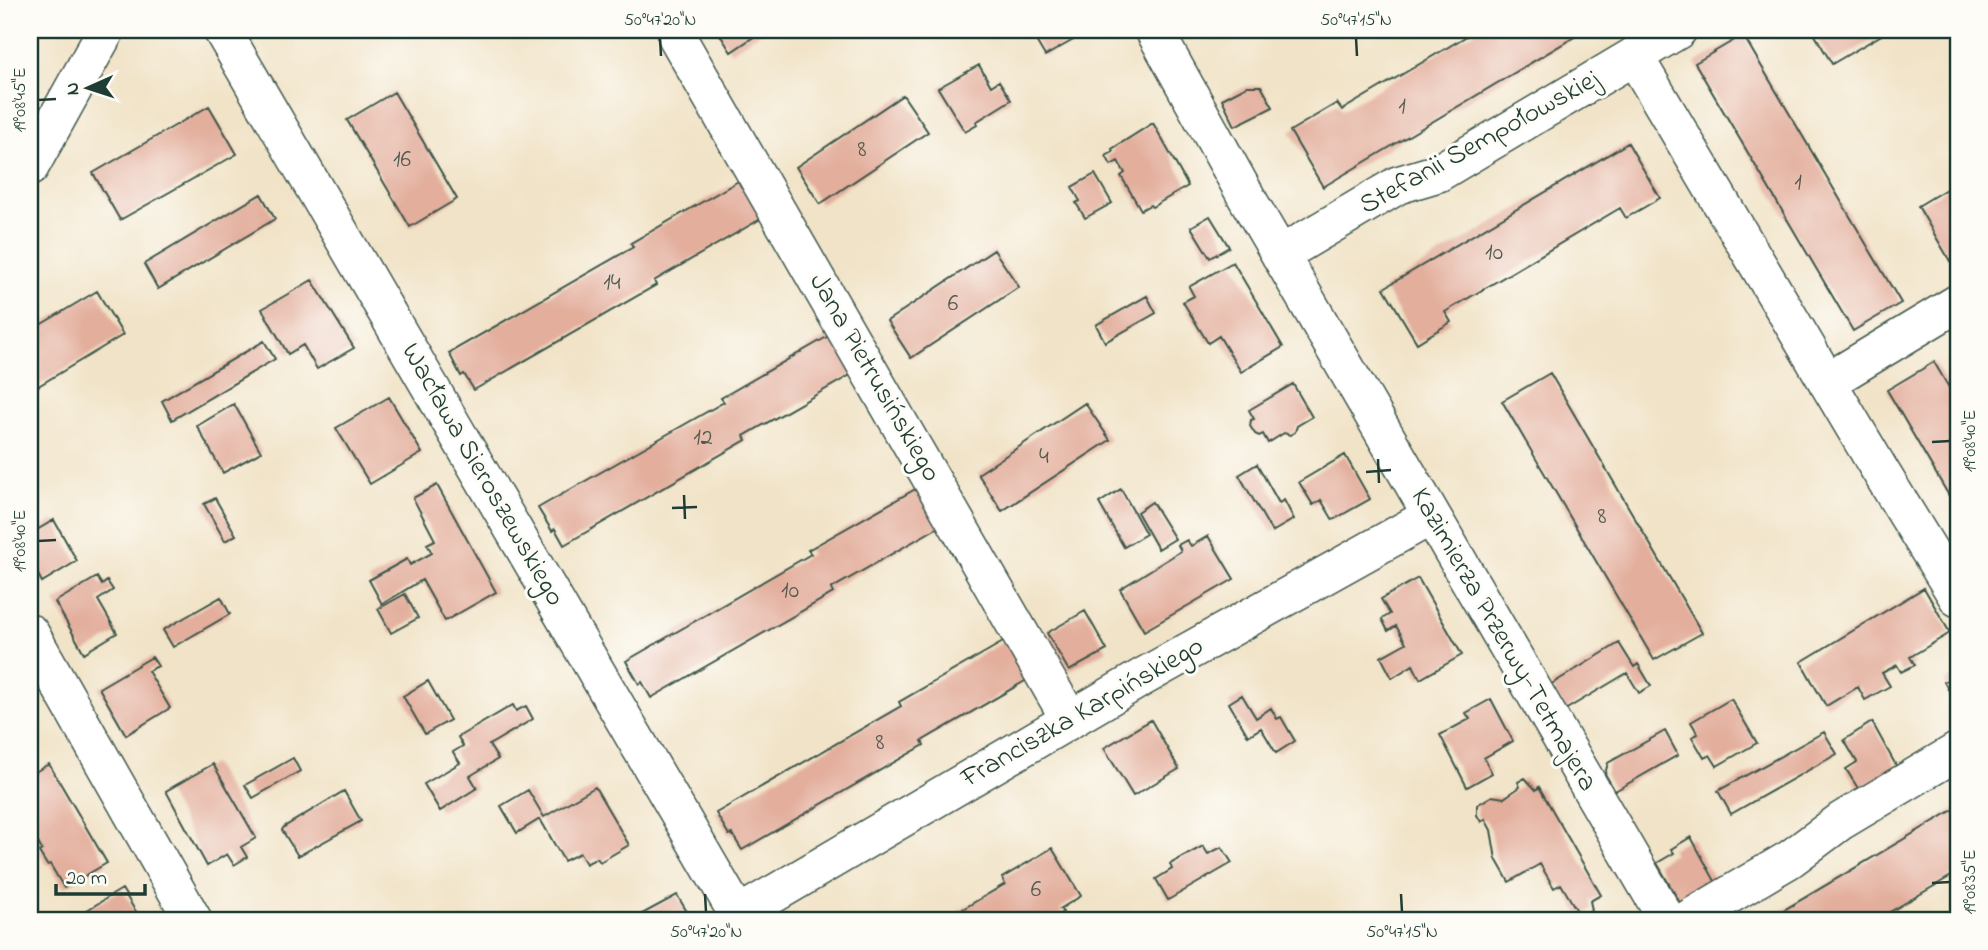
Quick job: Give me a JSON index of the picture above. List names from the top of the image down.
{
  "streets": {
    "street": [
      "Stefanii Sempołowskiej",
      "Jana Pietrusińskiego",
      "Wacława Sieroszewskiego",
      "Kazimierza Przerwy-Tetmajera",
      "Franciszka Karpińskiego"
    ]
  },
  "crossings": [
    ["Stefanii Sempołowskiej", "Kazimierza Przerwy-Tetmajera"],
    ["Jana Pietrusińskiego", "Franciszka Karpińskiego"],
    ["Wacława Sieroszewskiego", "Franciszka Karpińskiego"],
    ["Kazimierza Przerwy-Tetmajera", "Franciszka Karpińskiego"]
  ],
  "house_numbers": [
    "1",
    "8",
    "16",
    "1",
    "10",
    "14",
    "6",
    "12",
    "4",
    "8",
    "10",
    "8",
    "6"
  ],
  "scale_bar": "20 m",
  "north": "left",
  "coordinates": [
    "50°47'20\"N",
    "50°47'15\"N",
    "19°08'45\"E",
    "19°08'40\"E",
    "19°08'35\"E"
  ]
}
